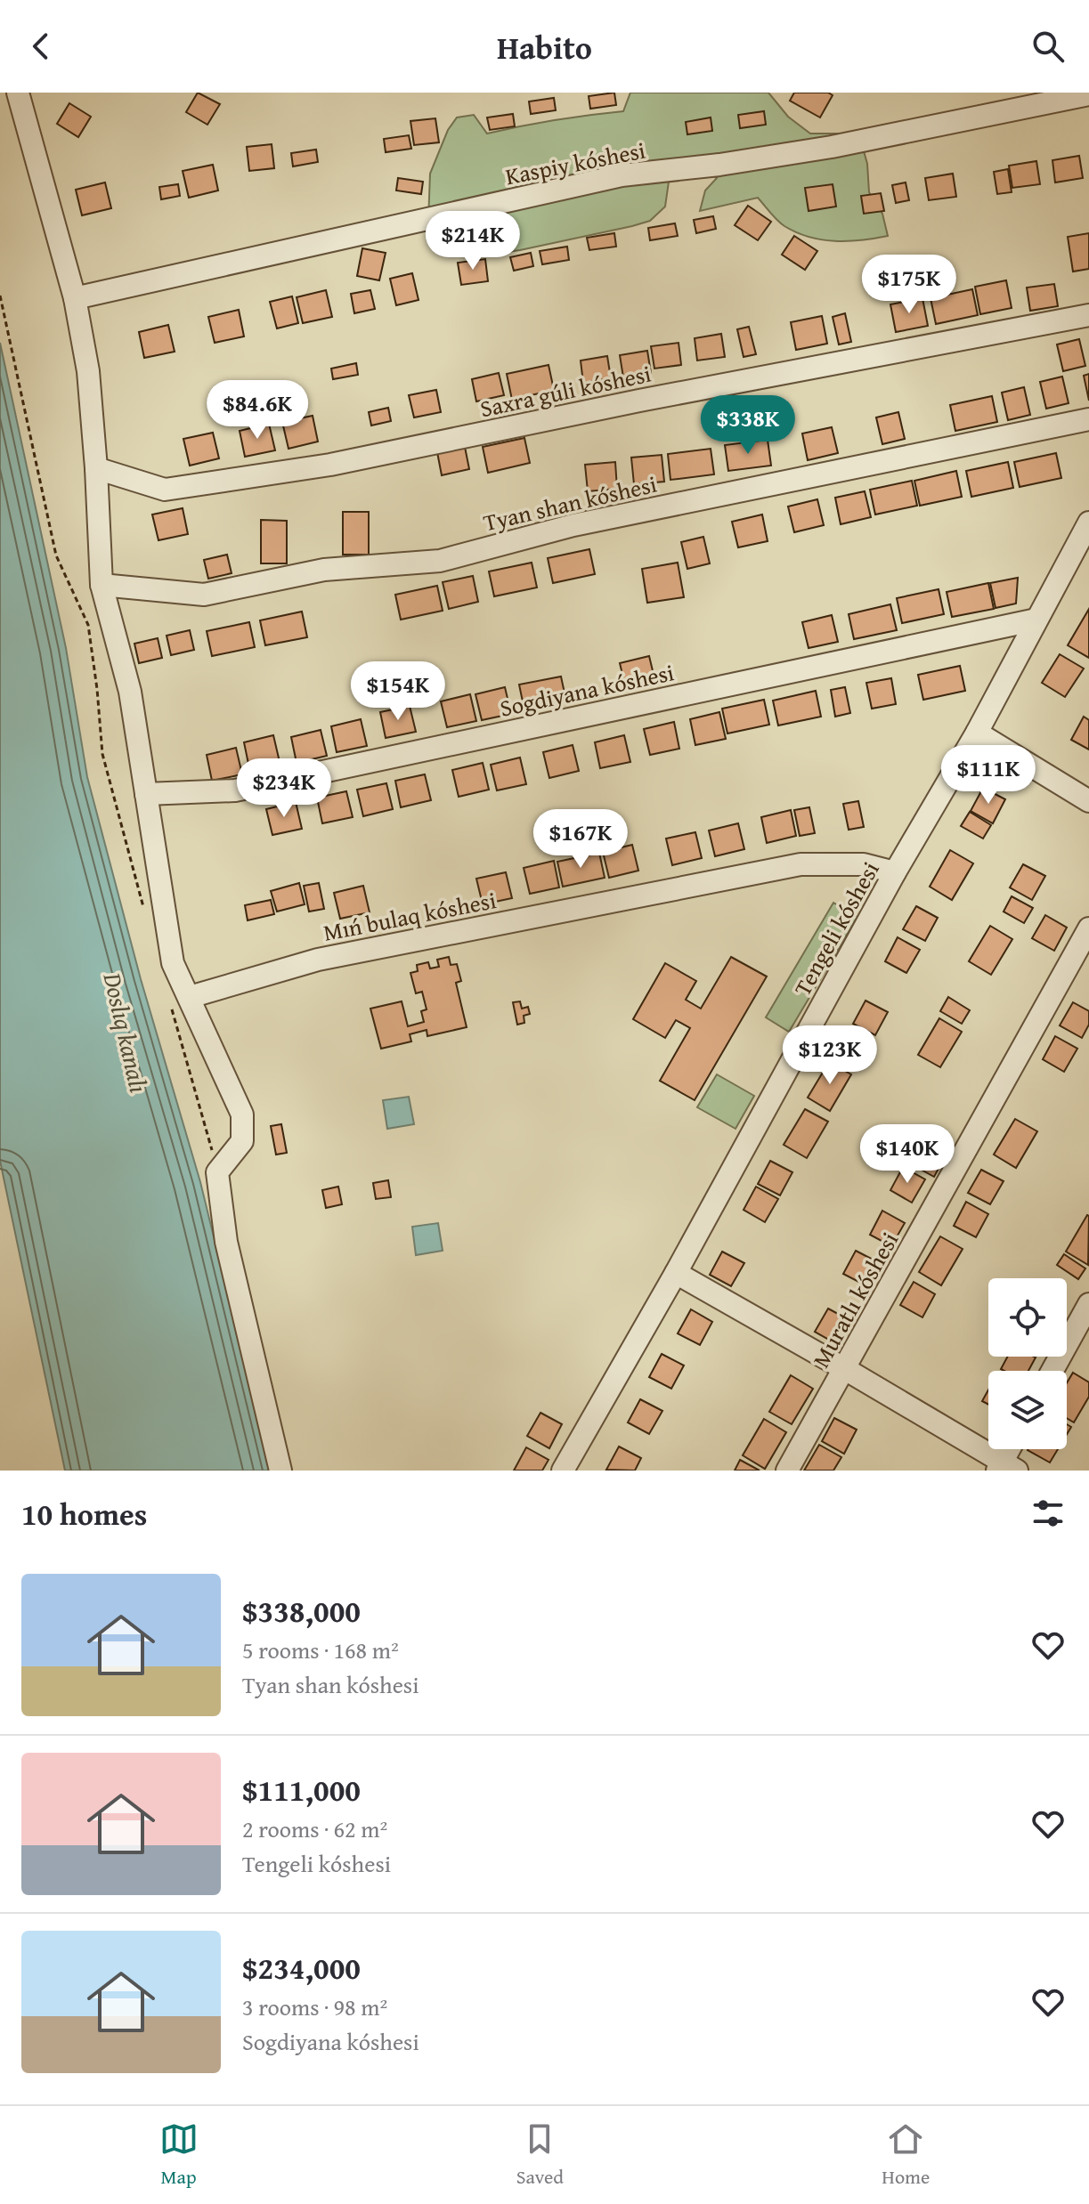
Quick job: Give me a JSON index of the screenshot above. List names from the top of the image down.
{
  "streets": {
    "street": [
      "Kaspiy kóshesi",
      "Saxra gúli kóshesi",
      "Tyan shan kóshesi",
      "Sogdiyana kóshesi",
      "Mıń bulaq kóshesi",
      "Tengeli kóshesi",
      "Muratlı kóshesi"
    ]
  },
  "crossings": [
    ["Sogdiyana kóshesi", "Tengeli kóshesi"],
    ["Mıń bulaq kóshesi", "Tengeli kóshesi"]
  ],
  "water": ["Doslıq kanalı"],
  "page": {
    "header": "Habito",
    "price": [
      "$214K",
      "$175K",
      "$84.6K",
      "$338K",
      "$154K",
      "$111K",
      "$234K",
      "$167K",
      "$123K",
      "$140K"
    ],
    "heading": "10 homes",
    "list": [
      {
        "name": "$338,000",
        "note": "5 rooms · 168 m² · Tyan shan kóshesi"
      },
      {
        "name": "$111,000",
        "note": "2 rooms · 62 m² · Tengeli kóshesi"
      },
      {
        "name": "$234,000",
        "note": "3 rooms · 98 m² · Sogdiyana kóshesi"
      }
    ],
    "tabs": ["Map", "Saved", "Home"]
  }
}
